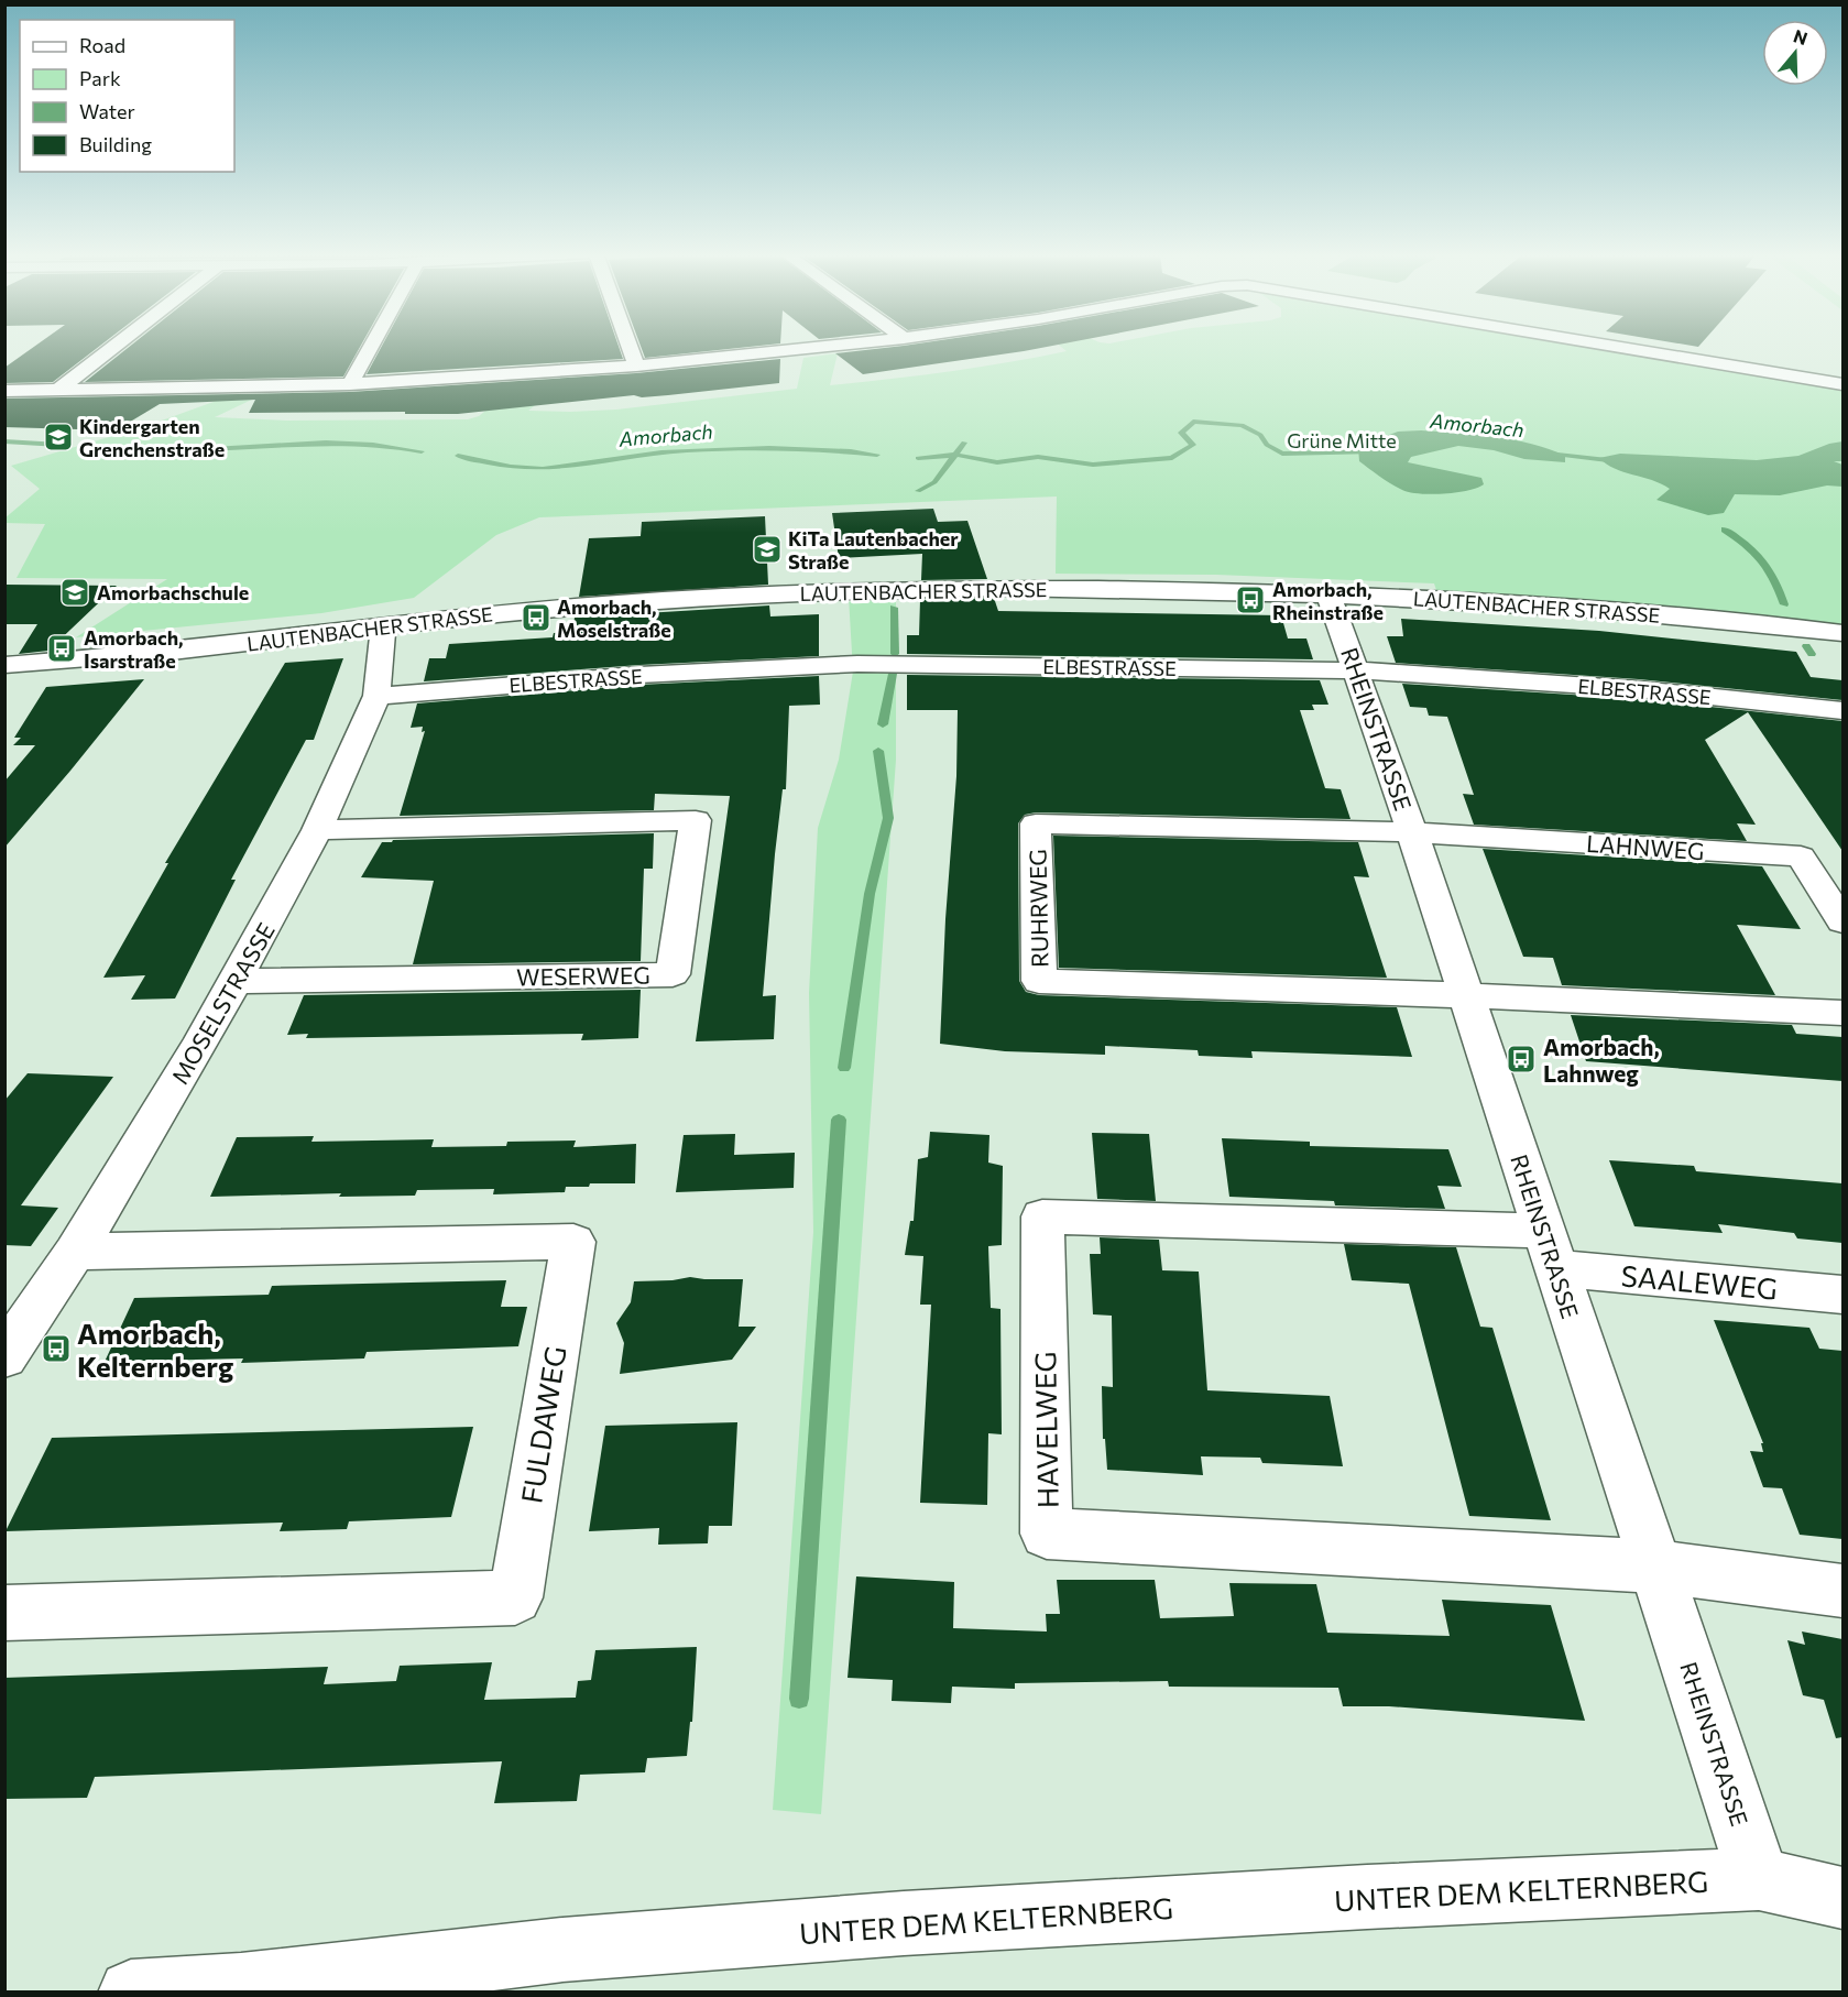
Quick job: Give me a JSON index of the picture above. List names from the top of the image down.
{
  "streets": {
    "street": [
      "LAUTENBACHER STRASSE",
      "ELBESTRASSE",
      "RHEINSTRASSE",
      "LAHNWEG",
      "RUHRWEG",
      "WESERWEG",
      "MOSELSTRASSE",
      "SAALEWEG",
      "FULDAWEG",
      "HAVELWEG",
      "UNTER DEM KELTERNBERG"
    ]
  },
  "crossings": [
    ["LAUTENBACHER STRASSE", "RHEINSTRASSE"],
    ["LAUTENBACHER STRASSE", "MOSELSTRASSE"],
    ["ELBESTRASSE", "RHEINSTRASSE"],
    ["ELBESTRASSE", "MOSELSTRASSE"],
    ["RHEINSTRASSE", "LAHNWEG"],
    ["RHEINSTRASSE", "RUHRWEG"],
    ["RHEINSTRASSE", "SAALEWEG"],
    ["RHEINSTRASSE", "HAVELWEG"],
    ["RHEINSTRASSE", "UNTER DEM KELTERNBERG"],
    ["LAHNWEG", "RUHRWEG"],
    ["WESERWEG", "MOSELSTRASSE"],
    ["MOSELSTRASSE", "FULDAWEG"],
    ["SAALEWEG", "HAVELWEG"]
  ],
  "water": ["Amorbach"],
  "parks": ["Grüne Mitte"],
  "places": {
    "school or university": ["Kindergarten Grenchenstraße", "KiTa Lautenbacher Straße", "Amorbachschule"],
    "bus stop": [
      "Amorbach, Rheinstraße",
      "Amorbach, Moselstraße",
      "Amorbach, Isarstraße",
      "Amorbach, Lahnweg",
      "Amorbach, Kelternberg"
    ]
  },
  "legend": [
    "Road",
    "Park",
    "Water",
    "Building"
  ],
  "north": "top"
}
